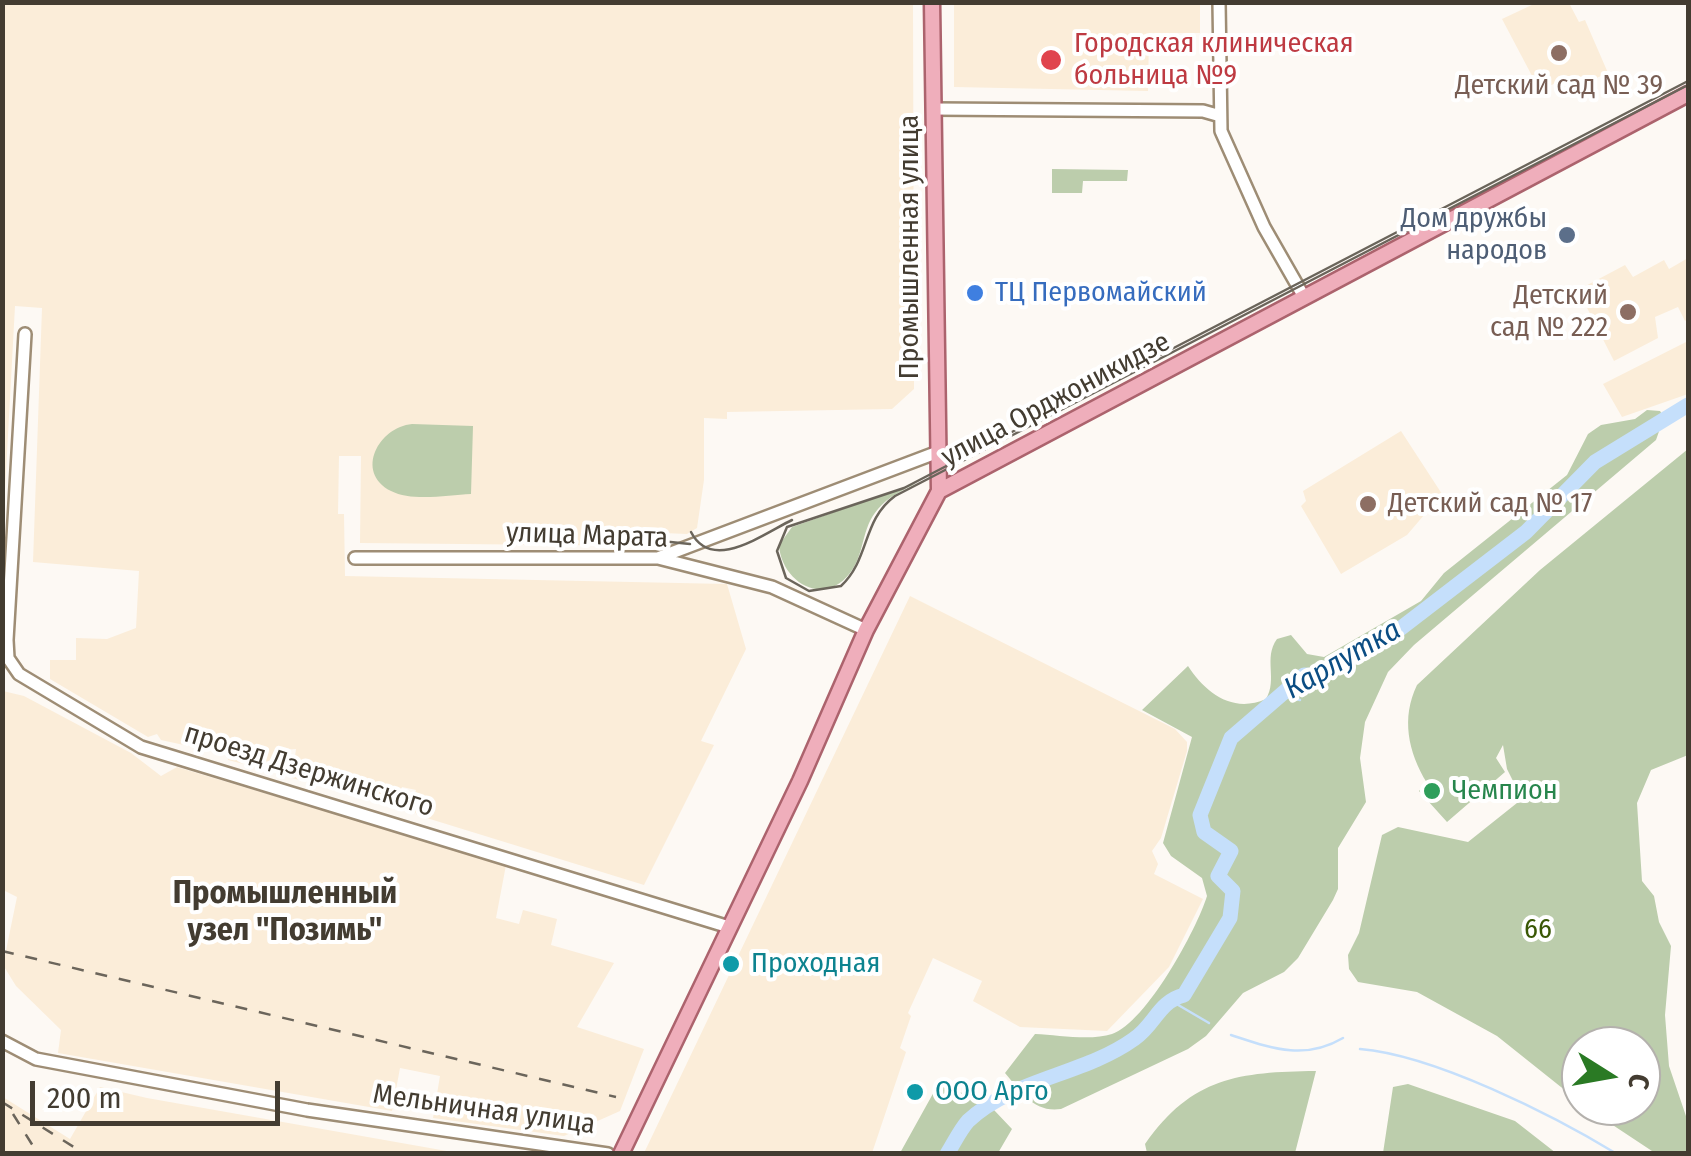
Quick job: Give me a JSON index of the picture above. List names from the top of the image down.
{
  "streets": {
    "main road": ["Промышленная улица", "улица Орджоникидзе"],
    "street": ["улица Марата", "проезд Дзержинского", "Мельничная улица"]
  },
  "crossings": [
    ["Промышленная улица", "улица Орджоникидзе"],
    ["улица Орджоникидзе", "улица Марата"],
    ["улица Орджоникидзе", "проезд Дзержинского"]
  ],
  "districts": ["Промышленный узел \"Позимь\""],
  "water": ["Карлутка"],
  "parks": ["66"],
  "places": [
    "Детский сад № 39",
    "Городская клиническая больница №9",
    "Дом дружбы народов",
    "ТЦ Первомайский",
    "Детский сад № 222",
    "Детский сад № 17",
    "Чемпион",
    "Проходная",
    "ООО Арго"
  ],
  "scale_bar": "200 m",
  "north": "right"
}
